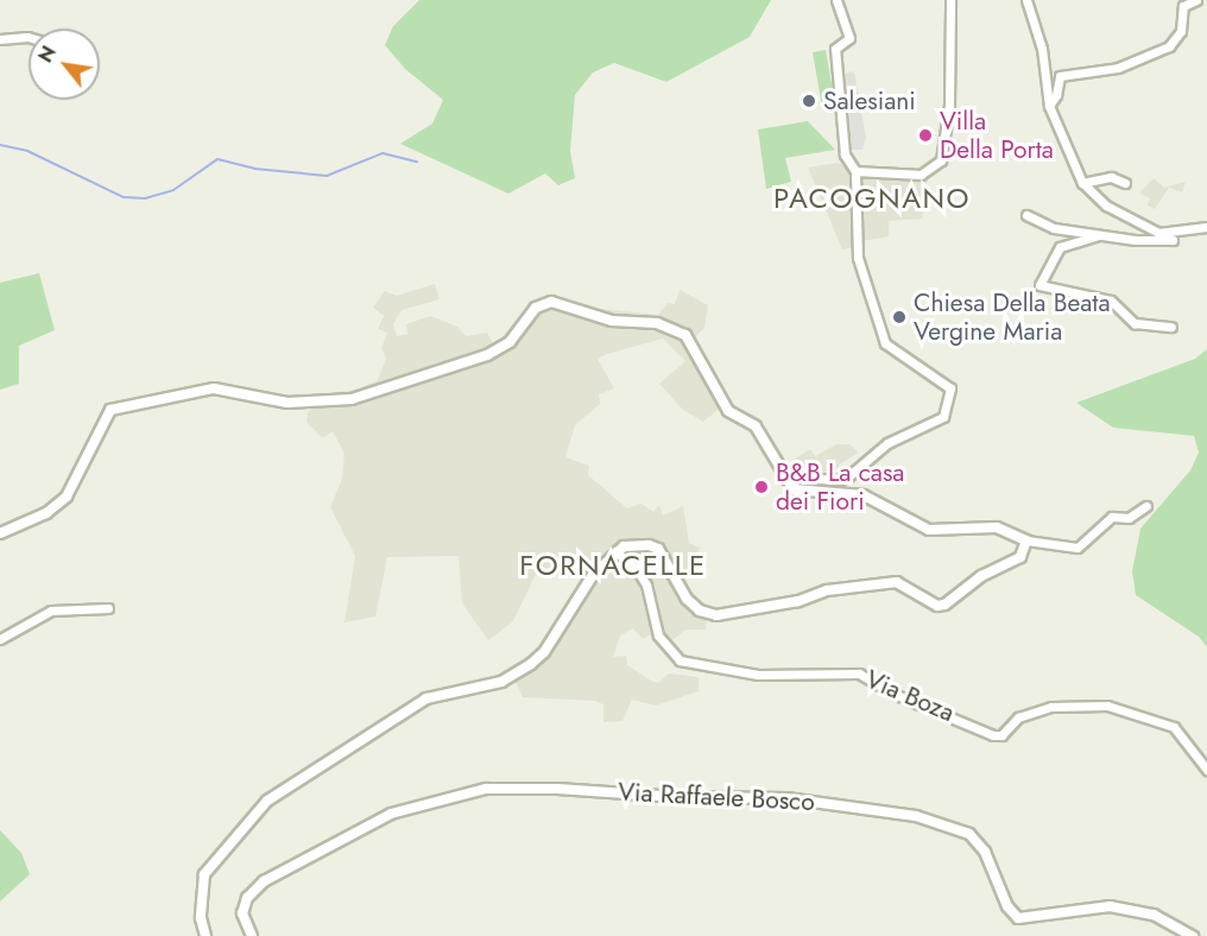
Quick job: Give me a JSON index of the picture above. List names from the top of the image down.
{
  "streets": {
    "street": ["Via Boza", "Via Raffaele Bosco"]
  },
  "districts": ["PACOGNANO", "FORNACELLE"],
  "places": [
    "Salesiani",
    "Villa Della Porta",
    "Chiesa Della Beata Vergine Maria",
    "B&B La casa dei Fiori"
  ],
  "north": "top left"
}
